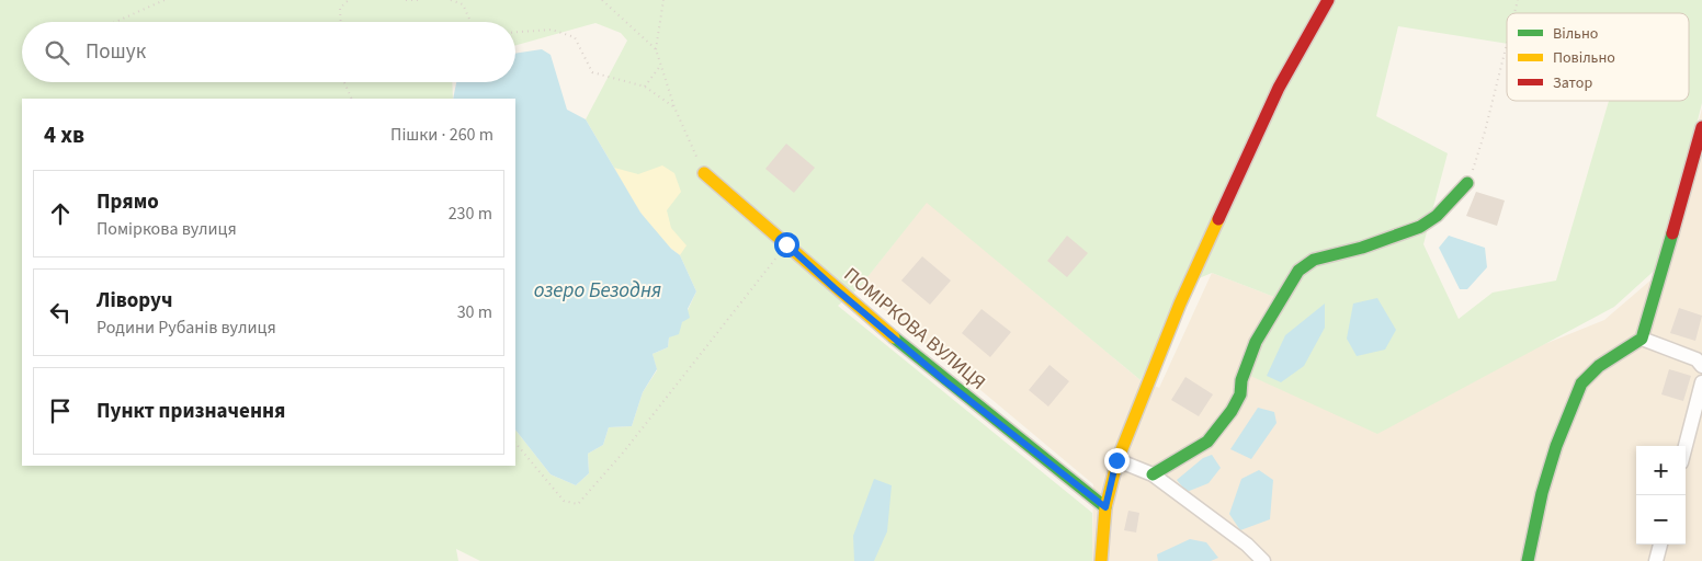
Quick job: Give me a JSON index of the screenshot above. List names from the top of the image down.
{
  "streets": {
    "street": ["ПОМІРКОВА ВУЛИЦЯ"]
  },
  "water": ["озеро Безодня"],
  "legend": ["Вільно", "Повільно", "Затор"],
  "page": {
    "search": "Пошук",
    "heading": ["4 хв", "Пішки · 260 m"],
    "list": [
      ["Прямо", "Поміркова вулиця", "230 m"],
      ["Ліворуч", "Родини Рубанів вулиця", "30 m"],
      "Пункт призначення"
    ],
    "map_buttons": ["+", "−"]
  }
}
